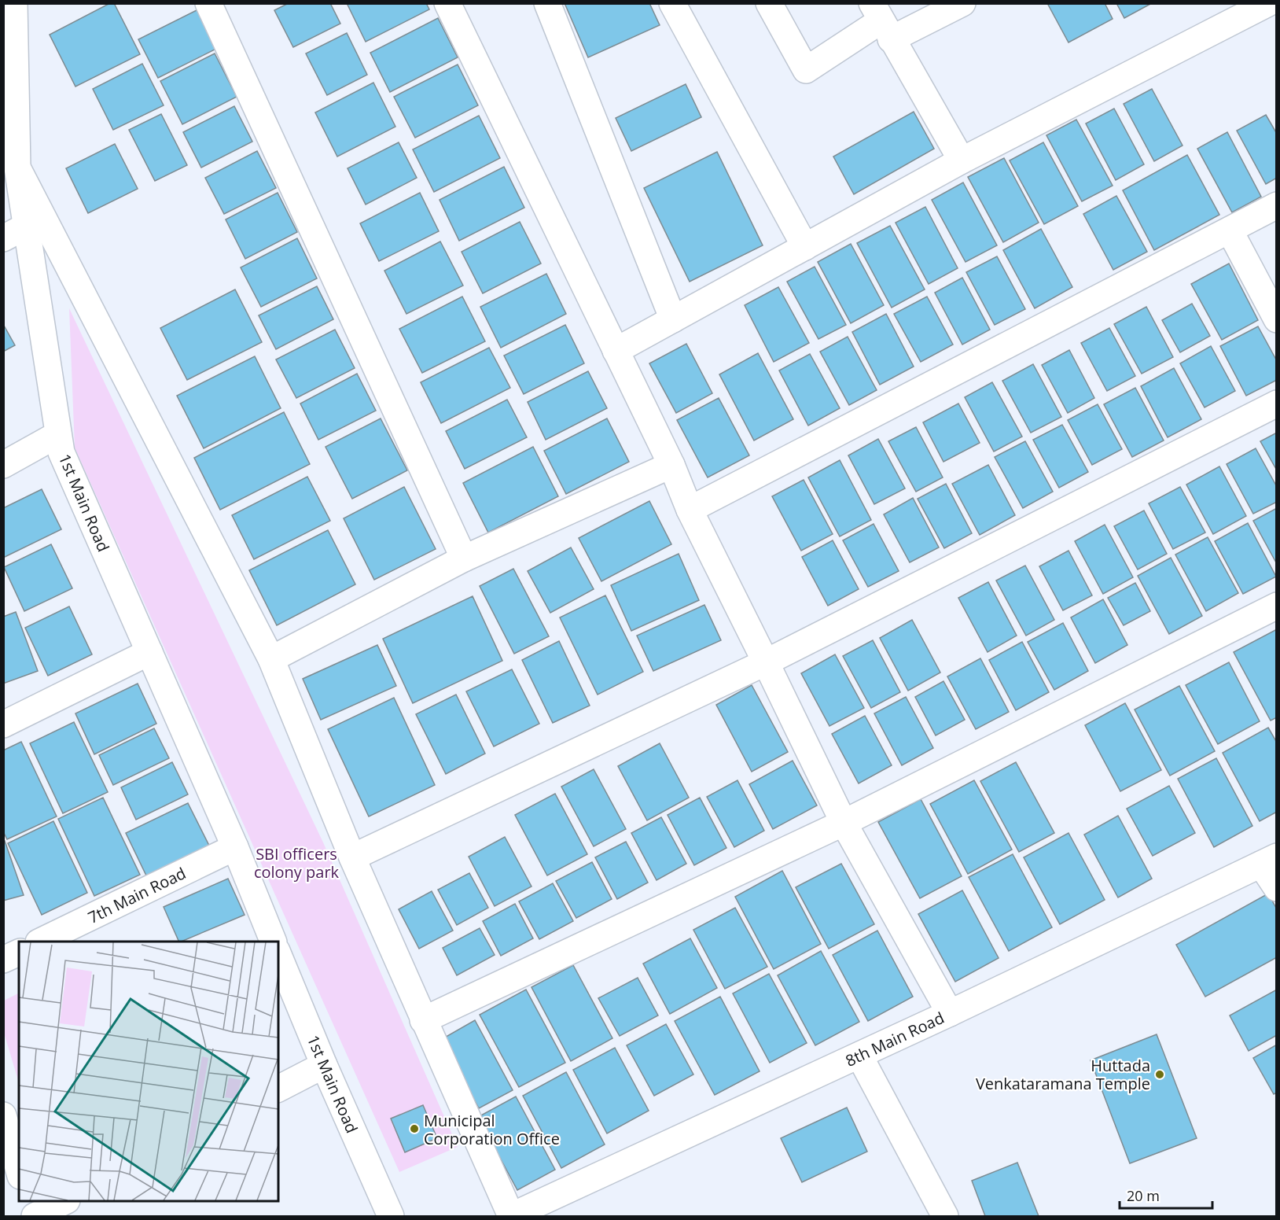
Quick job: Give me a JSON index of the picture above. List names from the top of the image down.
{
  "streets": {
    "street": ["1st Main Road", "7th Main Road", "8th Main Road"]
  },
  "crossings": [
    ["1st Main Road", "7th Main Road"]
  ],
  "parks": ["SBI officers colony park"],
  "places": ["Huttada Venkataramana Temple", "Municipal Corporation Office"],
  "scale_bar": "20 m"
}
